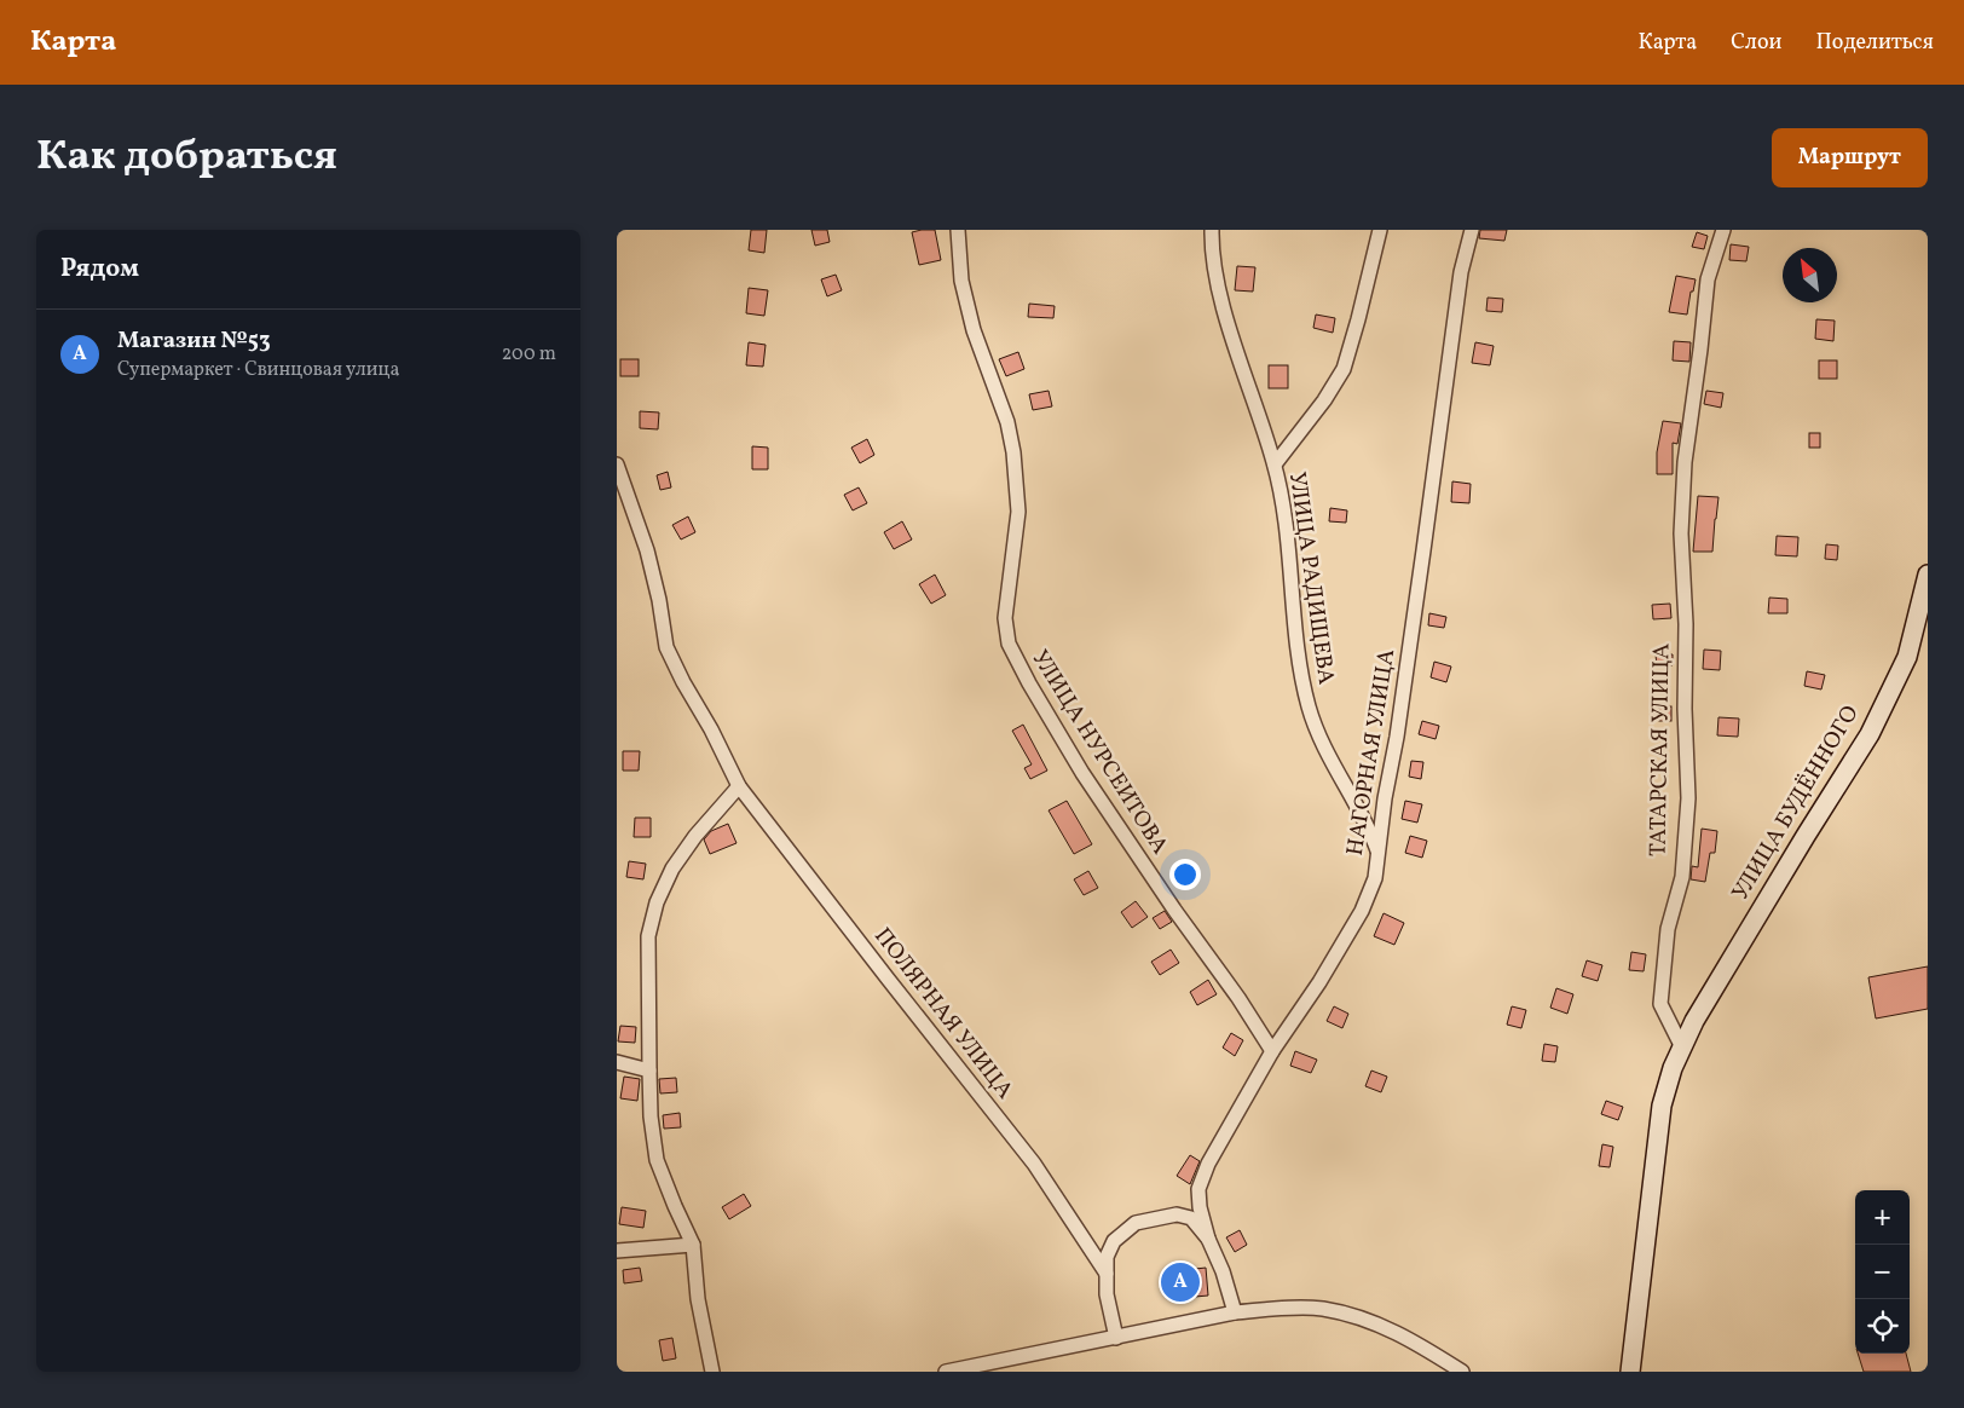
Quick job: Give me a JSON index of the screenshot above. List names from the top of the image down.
{
  "streets": {
    "street": [
      "УЛИЦА РАДИЩЕВА",
      "ТАТАРСКАЯ УЛИЦА",
      "УЛИЦА НУРСЕИТОВА",
      "НАГОРНАЯ УЛИЦА",
      "УЛИЦА БУДЁННОГО",
      "ПОЛЯРНАЯ УЛИЦА"
    ]
  },
  "crossings": [
    ["УЛИЦА РАДИЩЕВА", "НАГОРНАЯ УЛИЦА"],
    ["ТАТАРСКАЯ УЛИЦА", "УЛИЦА БУДЁННОГО"],
    ["УЛИЦА НУРСЕИТОВА", "НАГОРНАЯ УЛИЦА"]
  ],
  "north": "top left",
  "page": {
    "header": "Карта",
    "nav": ["Карта", "Слои", "Поделиться"],
    "title": "Как добраться",
    "buttons": "Маршрут",
    "heading": "Рядом",
    "list": [
      {
        "mark": "A",
        "name": "Магазин №53",
        "note": "Супермаркет · Свинцовая улица",
        "value": "200 m"
      }
    ],
    "map_buttons": ["+", "−"],
    "pins": "A"
  }
}
